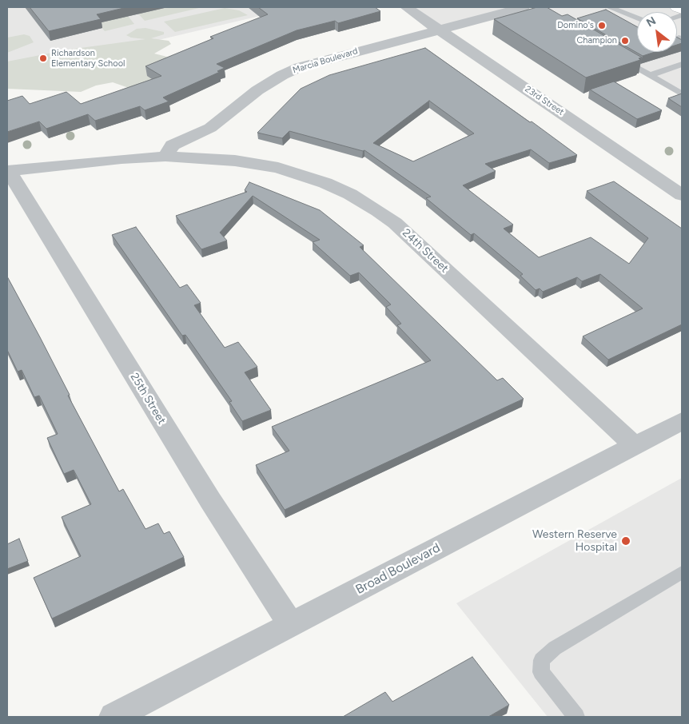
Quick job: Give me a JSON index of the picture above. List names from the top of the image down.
{
  "streets": {
    "street": [
      "Marcia Boulevard",
      "23rd Street",
      "24th Street",
      "25th Street",
      "Broad Boulevard"
    ]
  },
  "crossings": [
    ["Marcia Boulevard", "23rd Street"],
    ["Marcia Boulevard", "24th Street"],
    ["24th Street", "Broad Boulevard"],
    ["25th Street", "Broad Boulevard"]
  ],
  "places": [
    "Domino's",
    "Champion",
    "Richardson Elementary School",
    "Western Reserve Hospital"
  ],
  "north": "top left"
}
